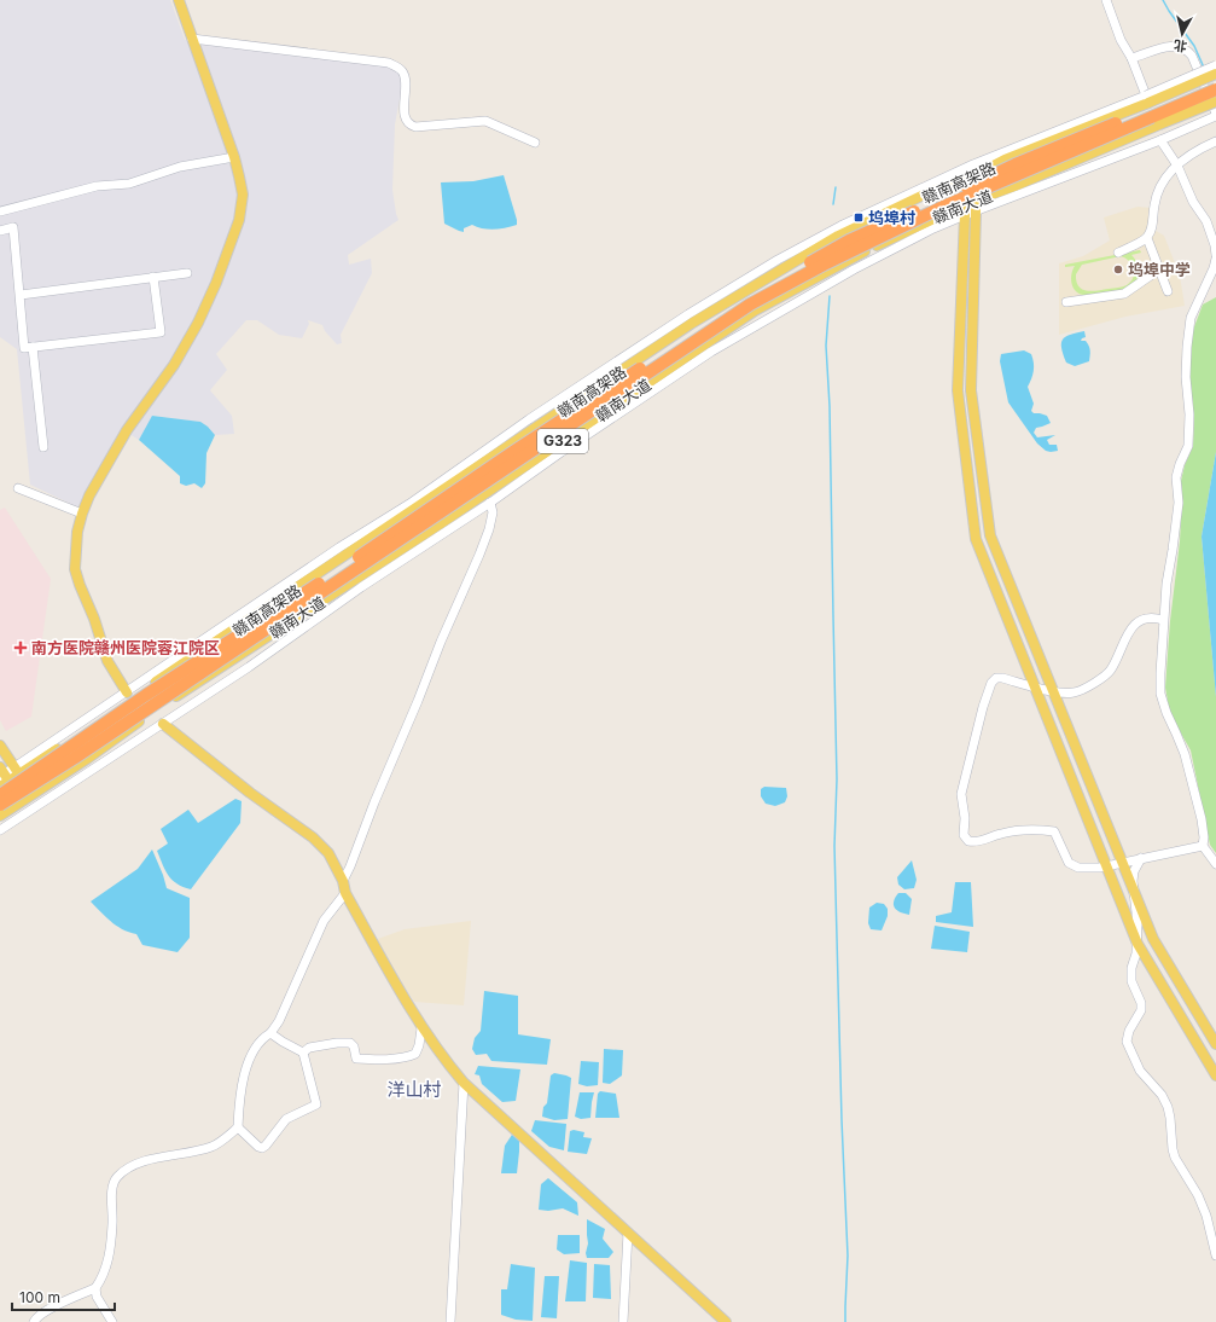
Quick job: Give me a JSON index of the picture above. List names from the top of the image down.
{
  "streets": {
    "highway": ["赣南高架路"],
    "main road": ["赣南大道", "G323"]
  },
  "districts": ["洋山村"],
  "places": {
    "transit": ["坞埠村"],
    "other": ["坞埠中学"],
    "health": ["南方医院赣州医院蓉江院区"]
  },
  "scale_bar": "100 m",
  "north": "bottom"
}
